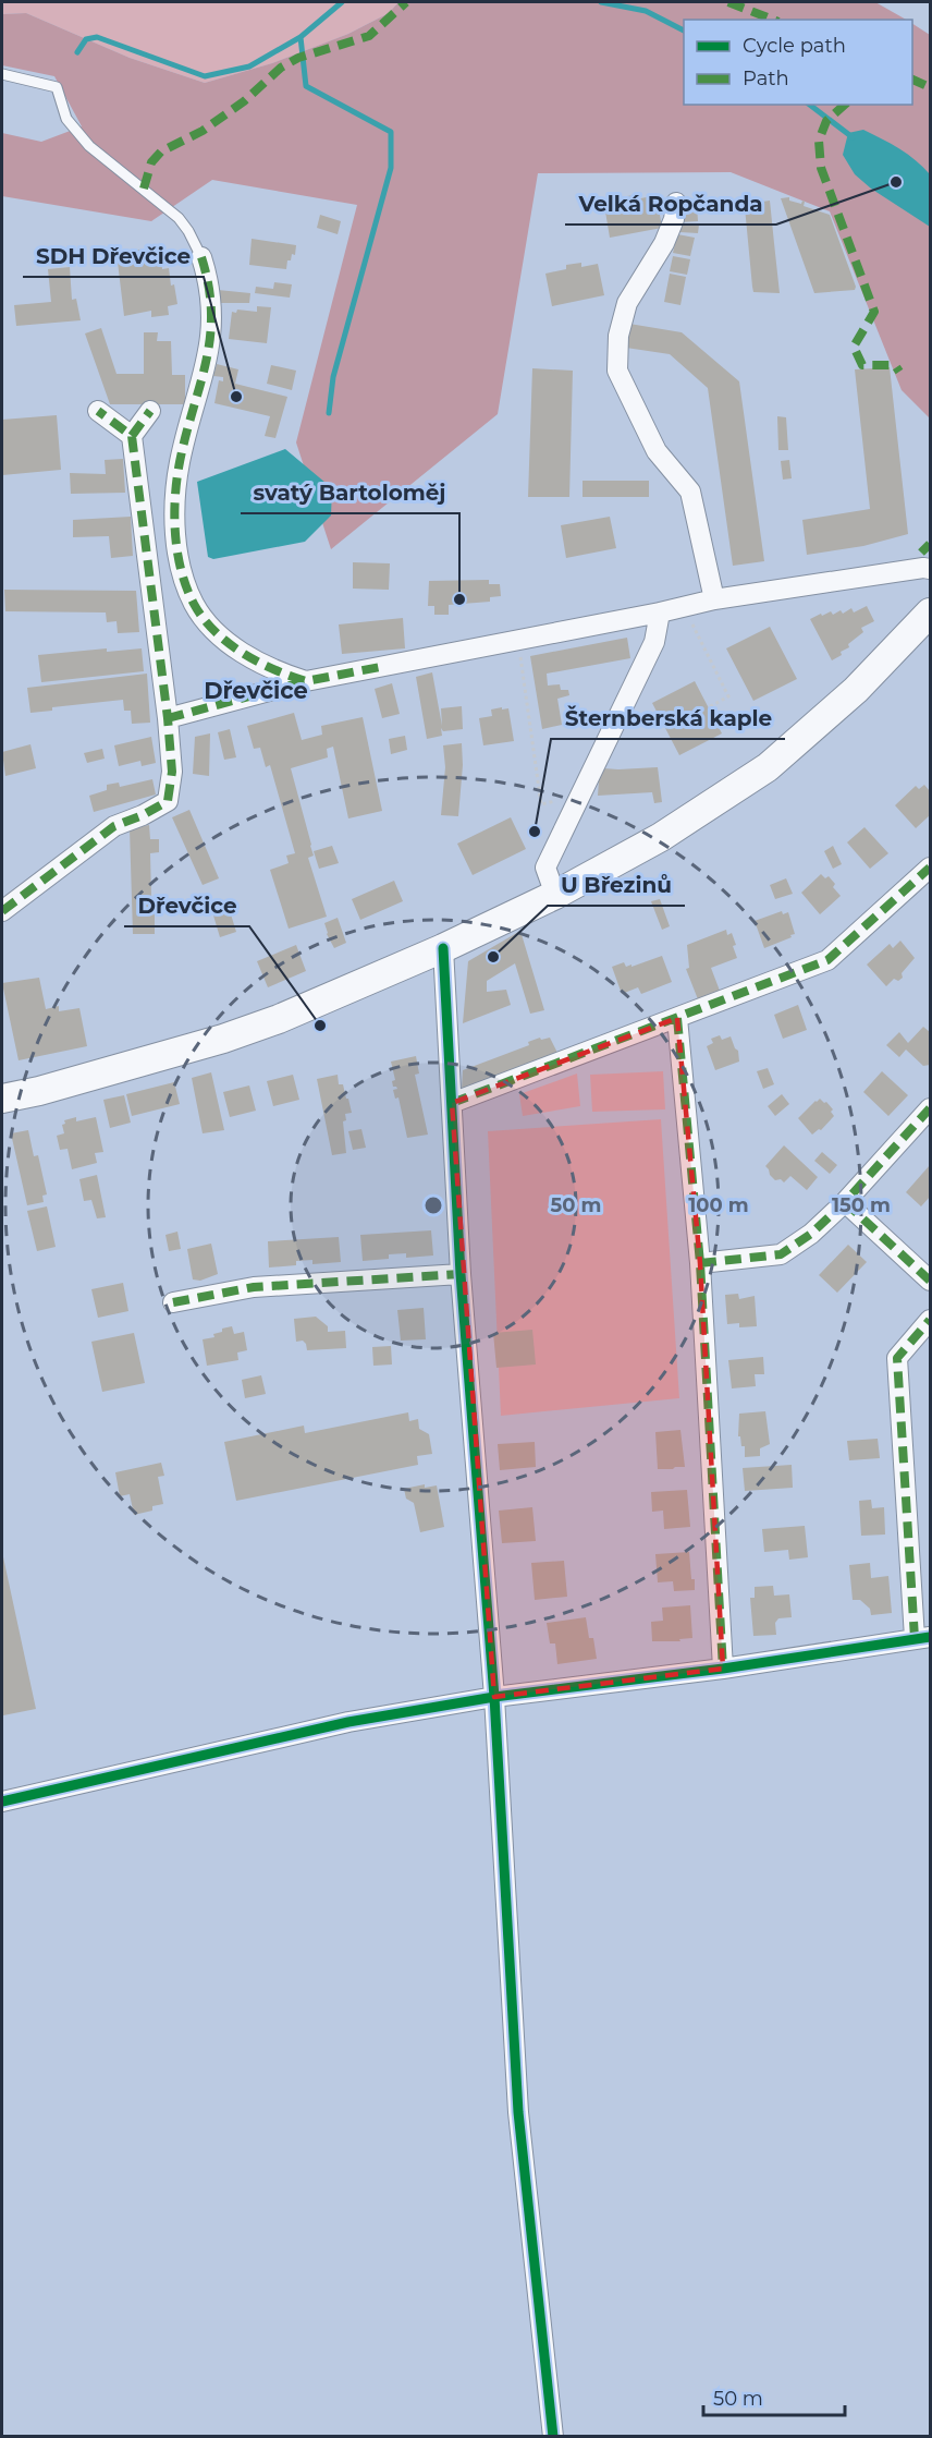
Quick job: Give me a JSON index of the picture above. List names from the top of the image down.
{
  "districts": ["Dřevčice"],
  "places": [
    "Velká Ropčanda",
    "SDH Dřevčice",
    "svatý Bartoloměj",
    "Šternberská kaple",
    "U Březinů",
    "Dřevčice"
  ],
  "legend": ["Cycle path", "Path"],
  "scale_bar": "50 m",
  "rings": ["50 m", "100 m", "150 m"]
}
